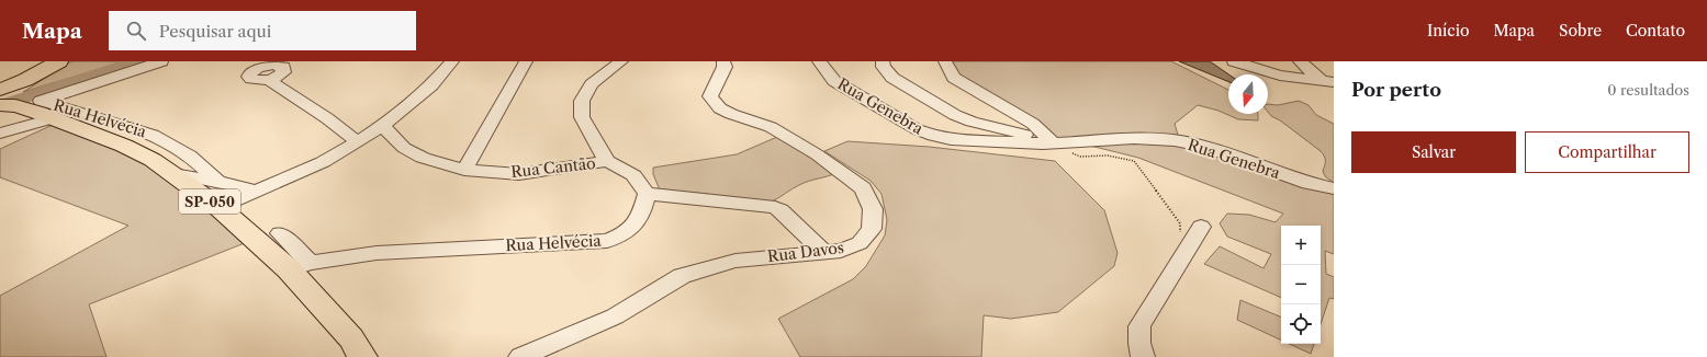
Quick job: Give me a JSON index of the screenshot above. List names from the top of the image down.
{
  "streets": {
    "main road": ["SP-050"],
    "street": [
      "Rua Genebra",
      "Rua Helvécia",
      "Rua Cantão",
      "Rua Davos"
    ]
  },
  "crossings": [
    ["Rua Helvécia", "SP-050"]
  ],
  "north": "bottom",
  "page": {
    "header": "Mapa",
    "search": "Pesquisar aqui",
    "nav": [
      "Início",
      "Mapa",
      "Sobre",
      "Contato"
    ],
    "heading": ["Por perto", "0 resultados"],
    "buttons": ["Salvar", "Compartilhar"],
    "map_buttons": ["+", "−"]
  }
}
